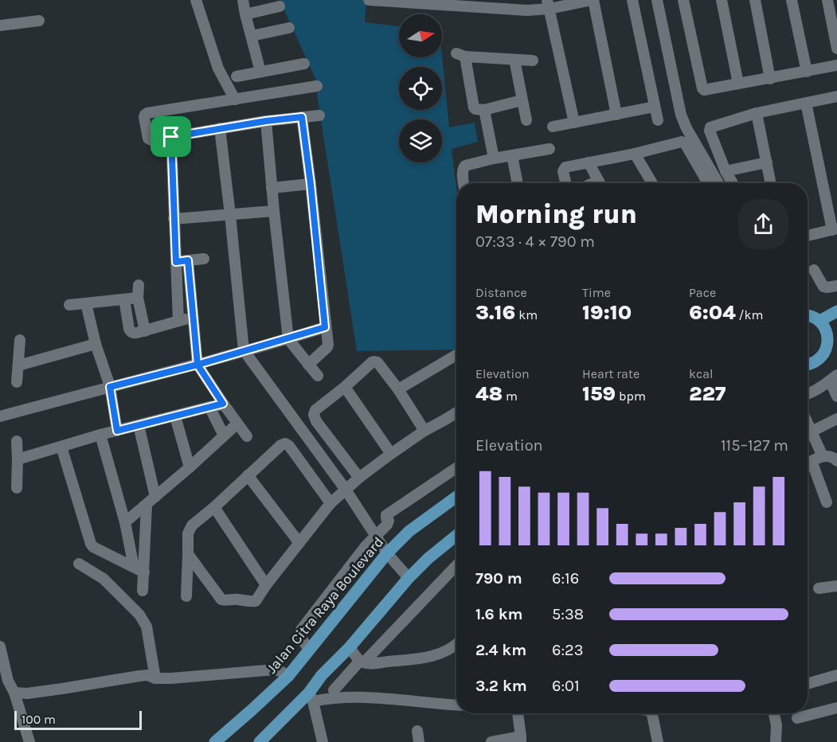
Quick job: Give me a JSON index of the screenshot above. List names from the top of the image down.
{
  "streets": {
    "main road": ["Jalan Citra Raya Boulevard"]
  },
  "scale_bar": "100 m",
  "north": "right",
  "page": {
    "heading": ["Morning run", "07:33 · 4 × 790 m"],
    "stats": [
      ["Distance", "3.16 km"],
      ["Time", "19:10"],
      ["Pace", "6:04 /km"],
      ["Elevation", "48 m"],
      ["Heart rate", "159 bpm"],
      ["kcal", "227"]
    ],
    "chart": ["Elevation", "115–127 m"],
    "list": [
      {
        "name": "790 m",
        "note": "6:16"
      },
      {
        "name": "1.6 km",
        "note": "5:38"
      },
      {
        "name": "2.4 km",
        "note": "6:23"
      },
      {
        "name": "3.2 km",
        "note": "6:01"
      }
    ],
    "scale": "100 m"
  }
}
